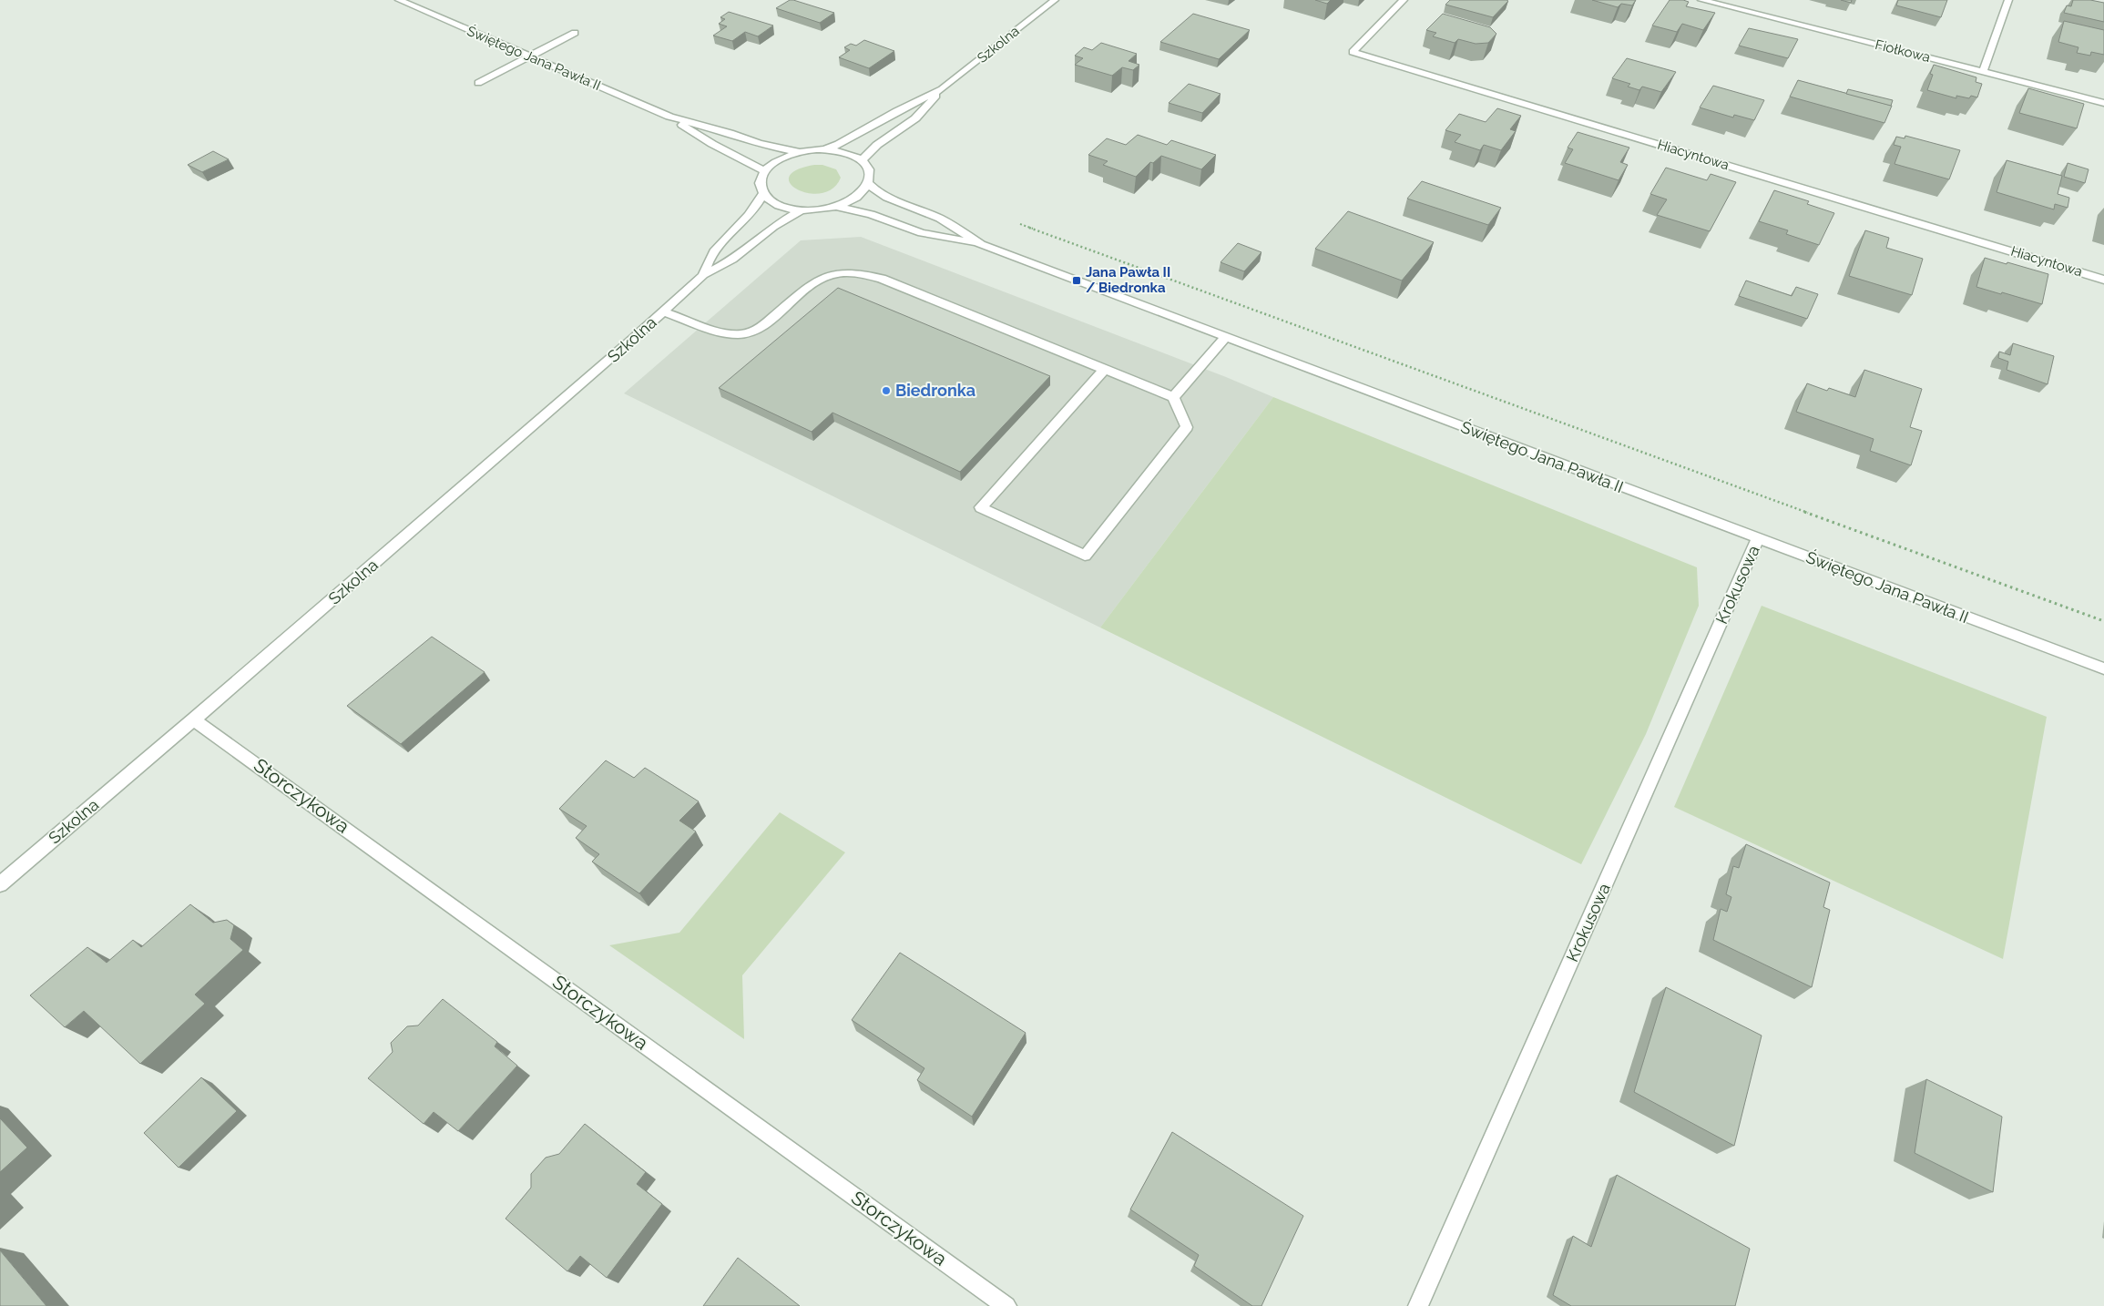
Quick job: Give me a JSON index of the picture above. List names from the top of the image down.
{
  "streets": {
    "street": [
      "Szkolna",
      "Fiołkowa",
      "Świętego Jana Pawła II",
      "Hiacyntowa",
      "Krokusowa",
      "Storczykowa"
    ]
  },
  "crossings": [
    ["Szkolna", "Świętego Jana Pawła II"],
    ["Szkolna", "Storczykowa"],
    ["Świętego Jana Pawła II", "Krokusowa"]
  ],
  "places": {
    "transit": ["Jana Pawła II / Biedronka"],
    "other": ["Biedronka"]
  }
}
